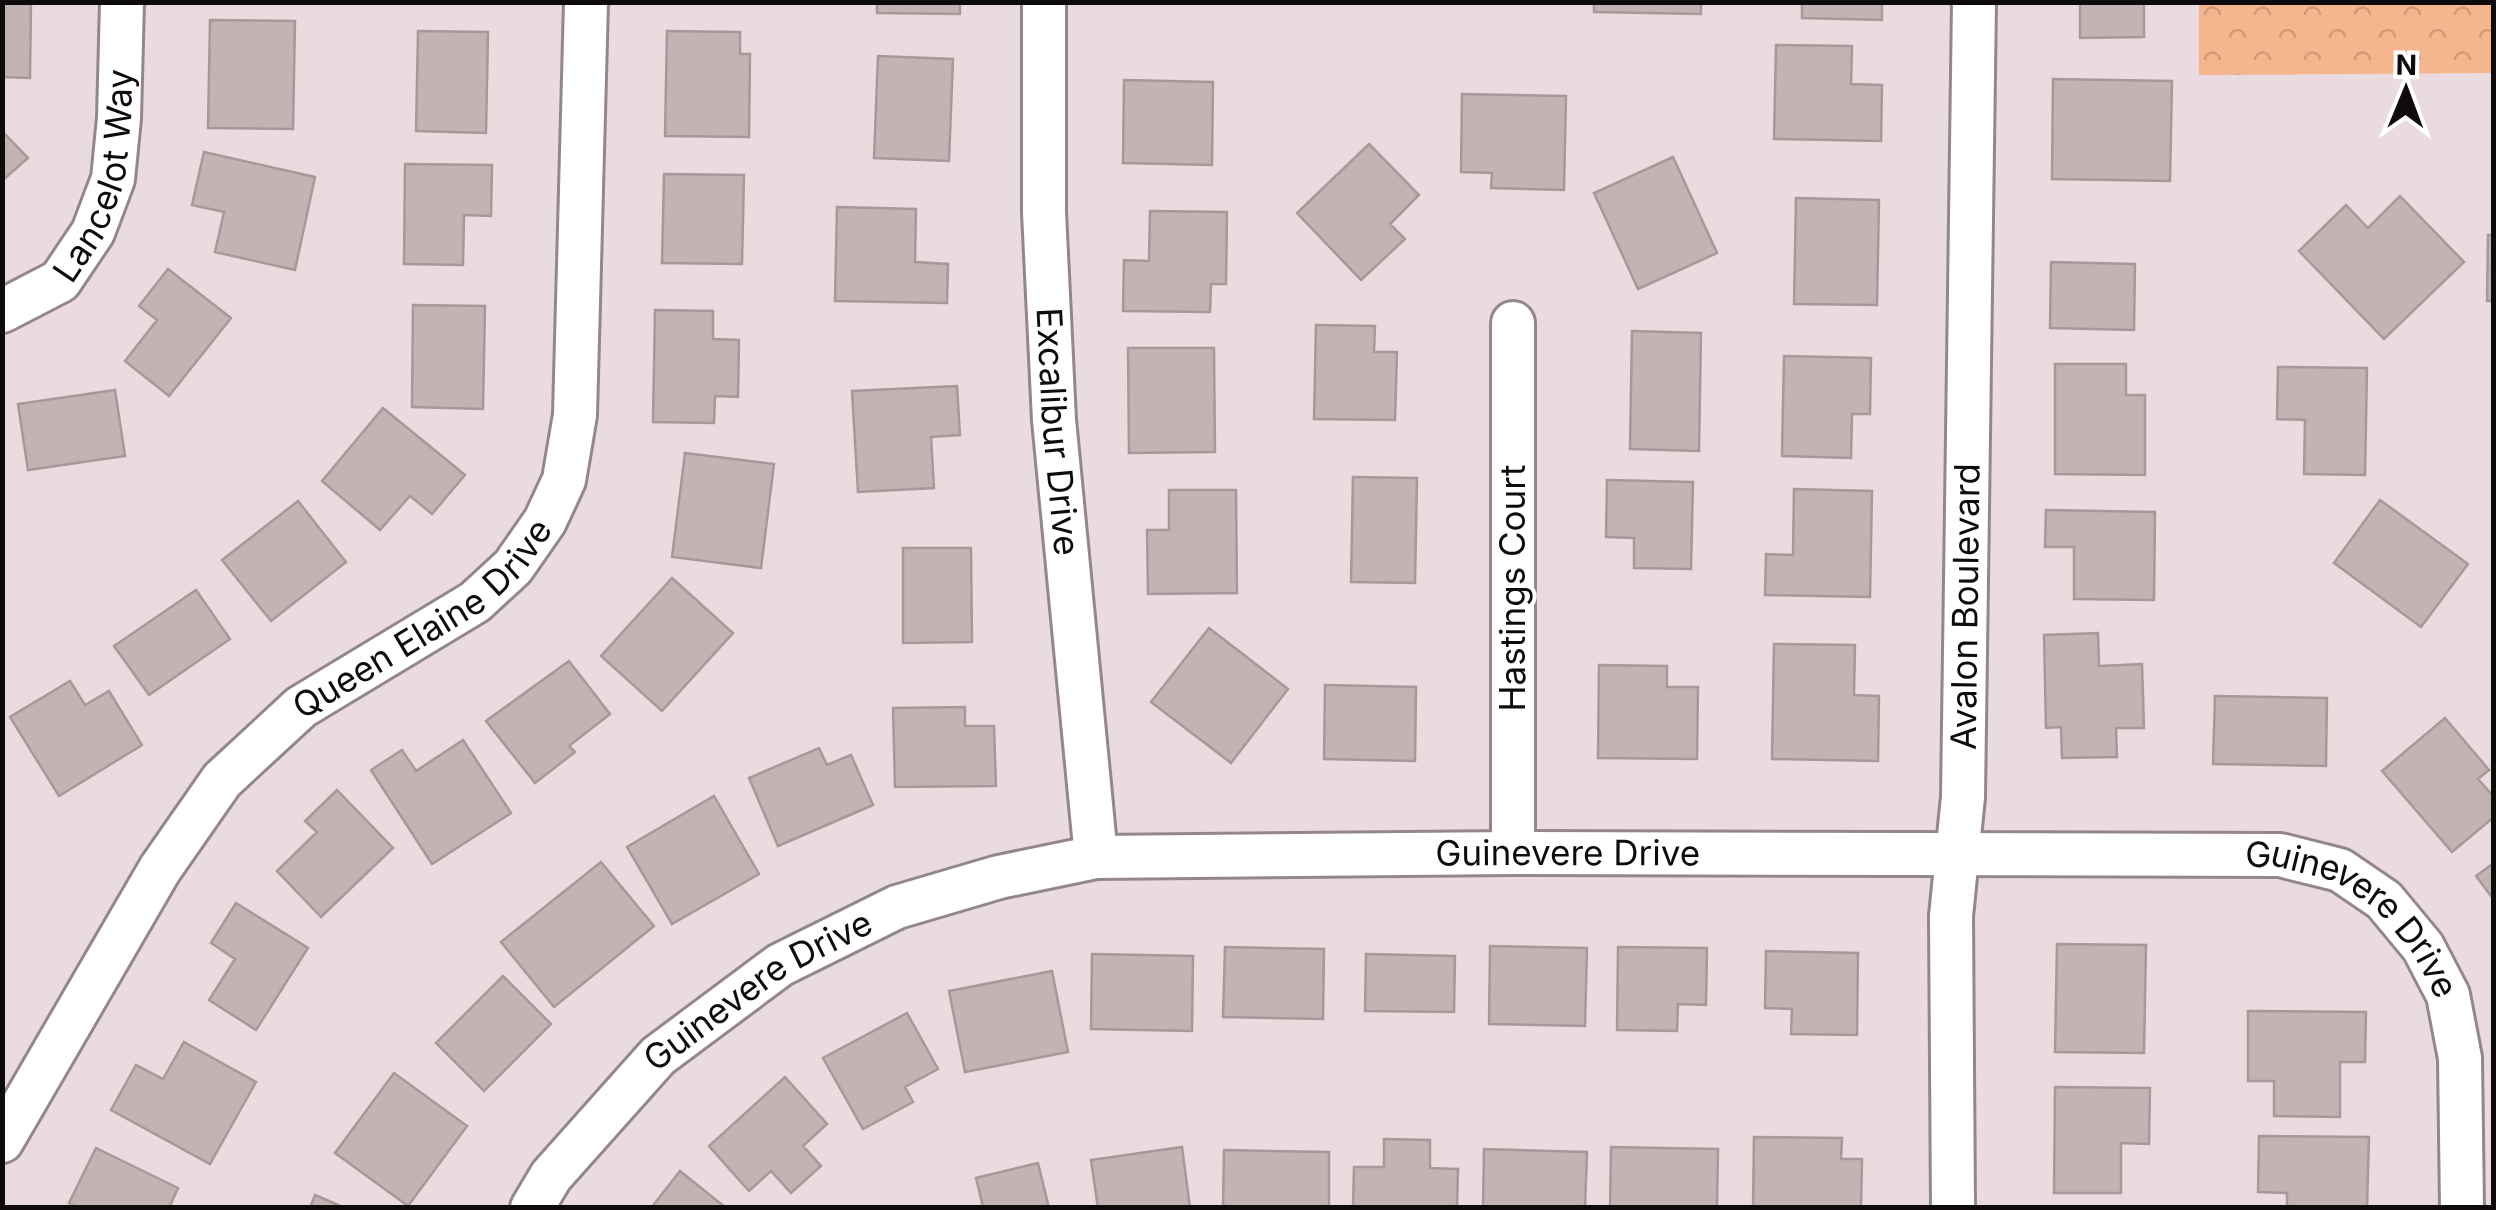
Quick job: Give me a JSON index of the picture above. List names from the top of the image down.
{
  "streets": {
    "street": [
      "Lancelot Way",
      "Excalibur Drive",
      "Hastings Court",
      "Avalon Boulevard",
      "Queen Elaine Drive",
      "Guinevere Drive"
    ]
  },
  "crossings": [
    ["Excalibur Drive", "Guinevere Drive"],
    ["Hastings Court", "Guinevere Drive"],
    ["Avalon Boulevard", "Guinevere Drive"]
  ],
  "north": "top"
}
